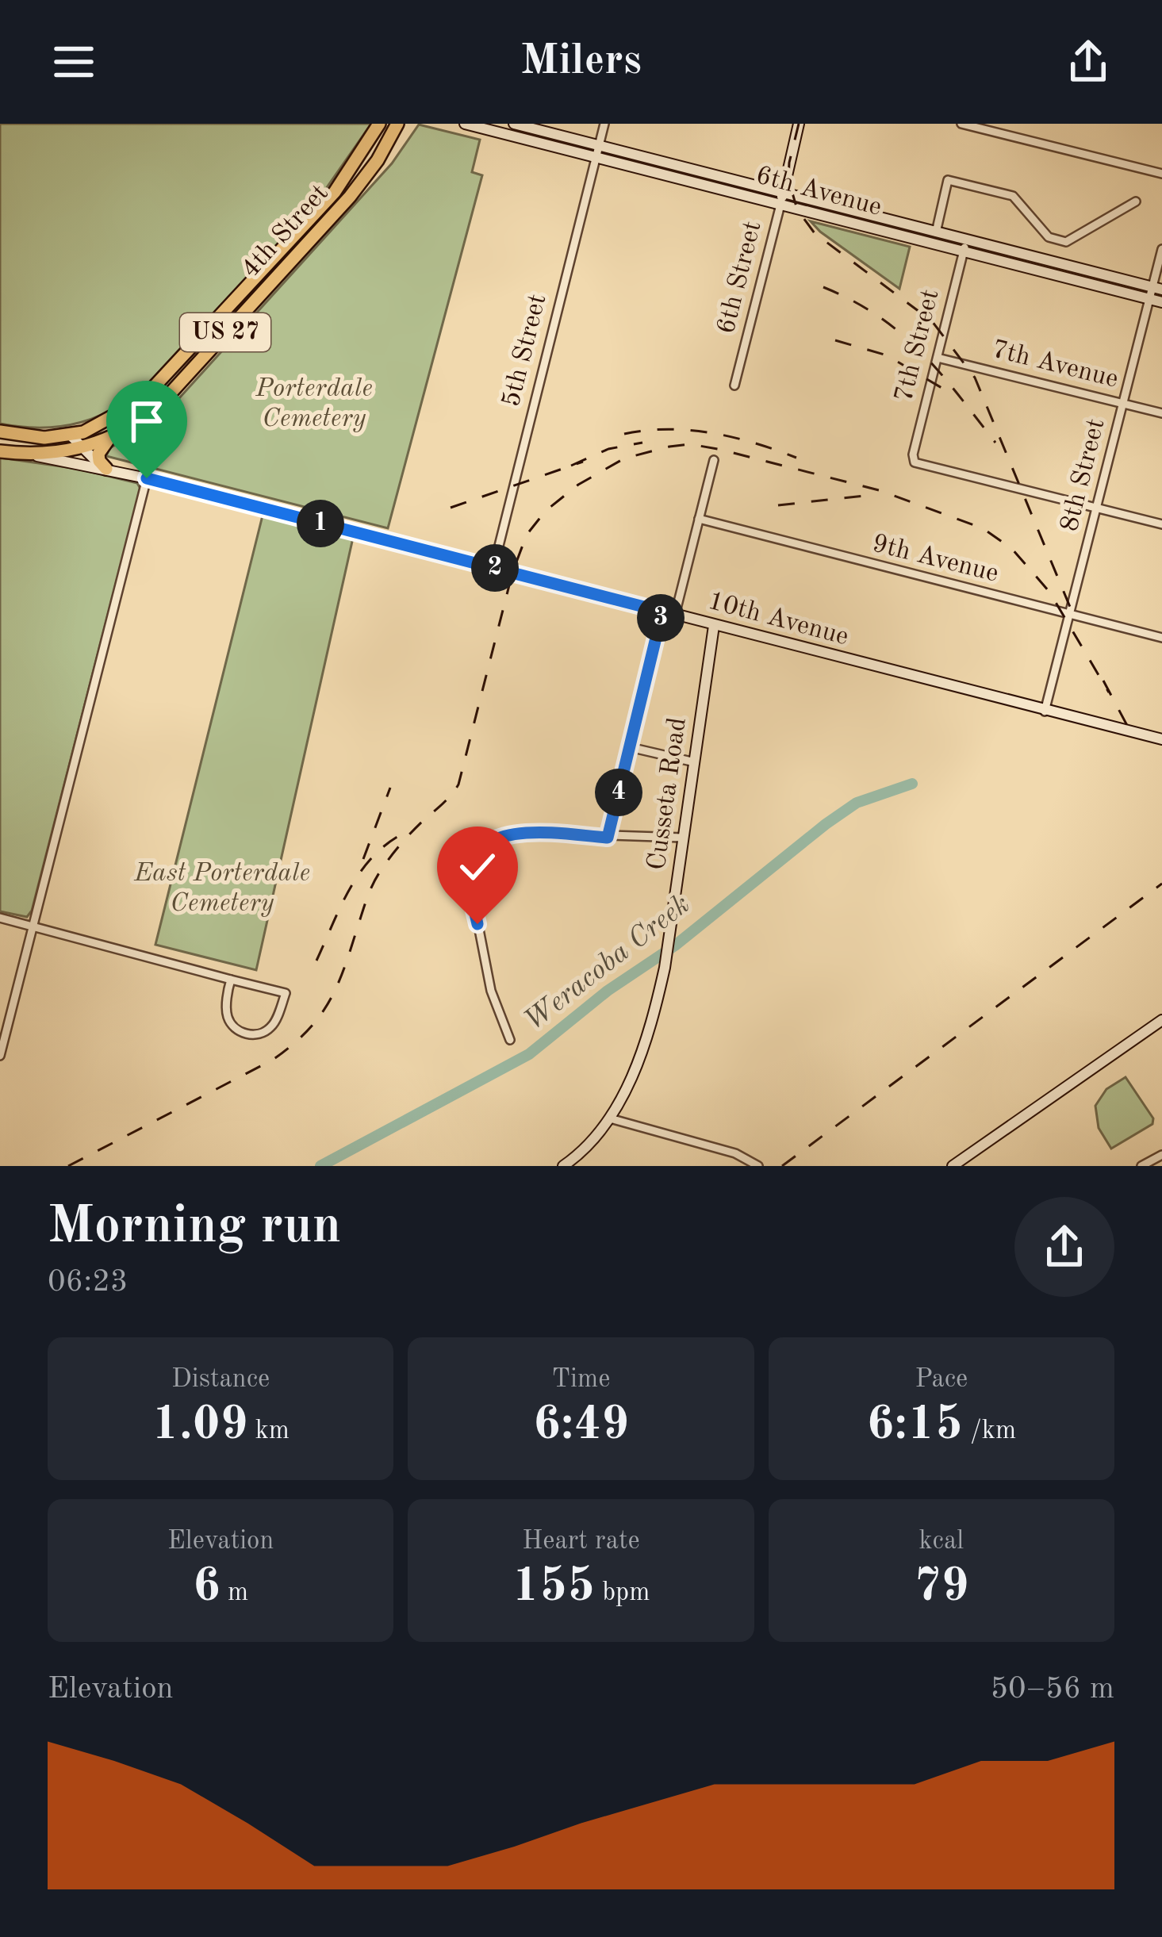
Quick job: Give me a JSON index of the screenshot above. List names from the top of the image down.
{
  "streets": {
    "highway": ["4th Street", "US 27"],
    "main road": [
      "6th Avenue",
      "6th Street",
      "10th Avenue",
      "Cusseta Road"
    ],
    "street": [
      "7th Street",
      "5th Street",
      "7th Avenue",
      "8th Street",
      "9th Avenue"
    ]
  },
  "crossings": [
    ["6th Avenue", "6th Street"],
    ["6th Avenue", "7th Street"],
    ["6th Avenue", "5th Street"],
    ["6th Avenue", "8th Street"],
    ["4th Street", "10th Avenue"],
    ["7th Street", "7th Avenue"],
    ["7th Street", "8th Street"],
    ["5th Street", "10th Avenue"],
    ["7th Avenue", "8th Street"],
    ["8th Street", "9th Avenue"],
    ["8th Street", "10th Avenue"],
    ["10th Avenue", "Cusseta Road"]
  ],
  "water": ["Weracoba Creek"],
  "parks": ["Porterdale Cemetery", "East Porterdale Cemetery"],
  "page": {
    "header": "Milers",
    "pins": [
      "1",
      "2",
      "3",
      "4"
    ],
    "heading": ["Morning run", "06:23"],
    "stats": [
      ["Distance", "1.09 km"],
      ["Time", "6:49"],
      ["Pace", "6:15 /km"],
      ["Elevation", "6 m"],
      ["Heart rate", "155 bpm"],
      ["kcal", "79"]
    ],
    "chart": ["Elevation", "50–56 m"]
  }
}
